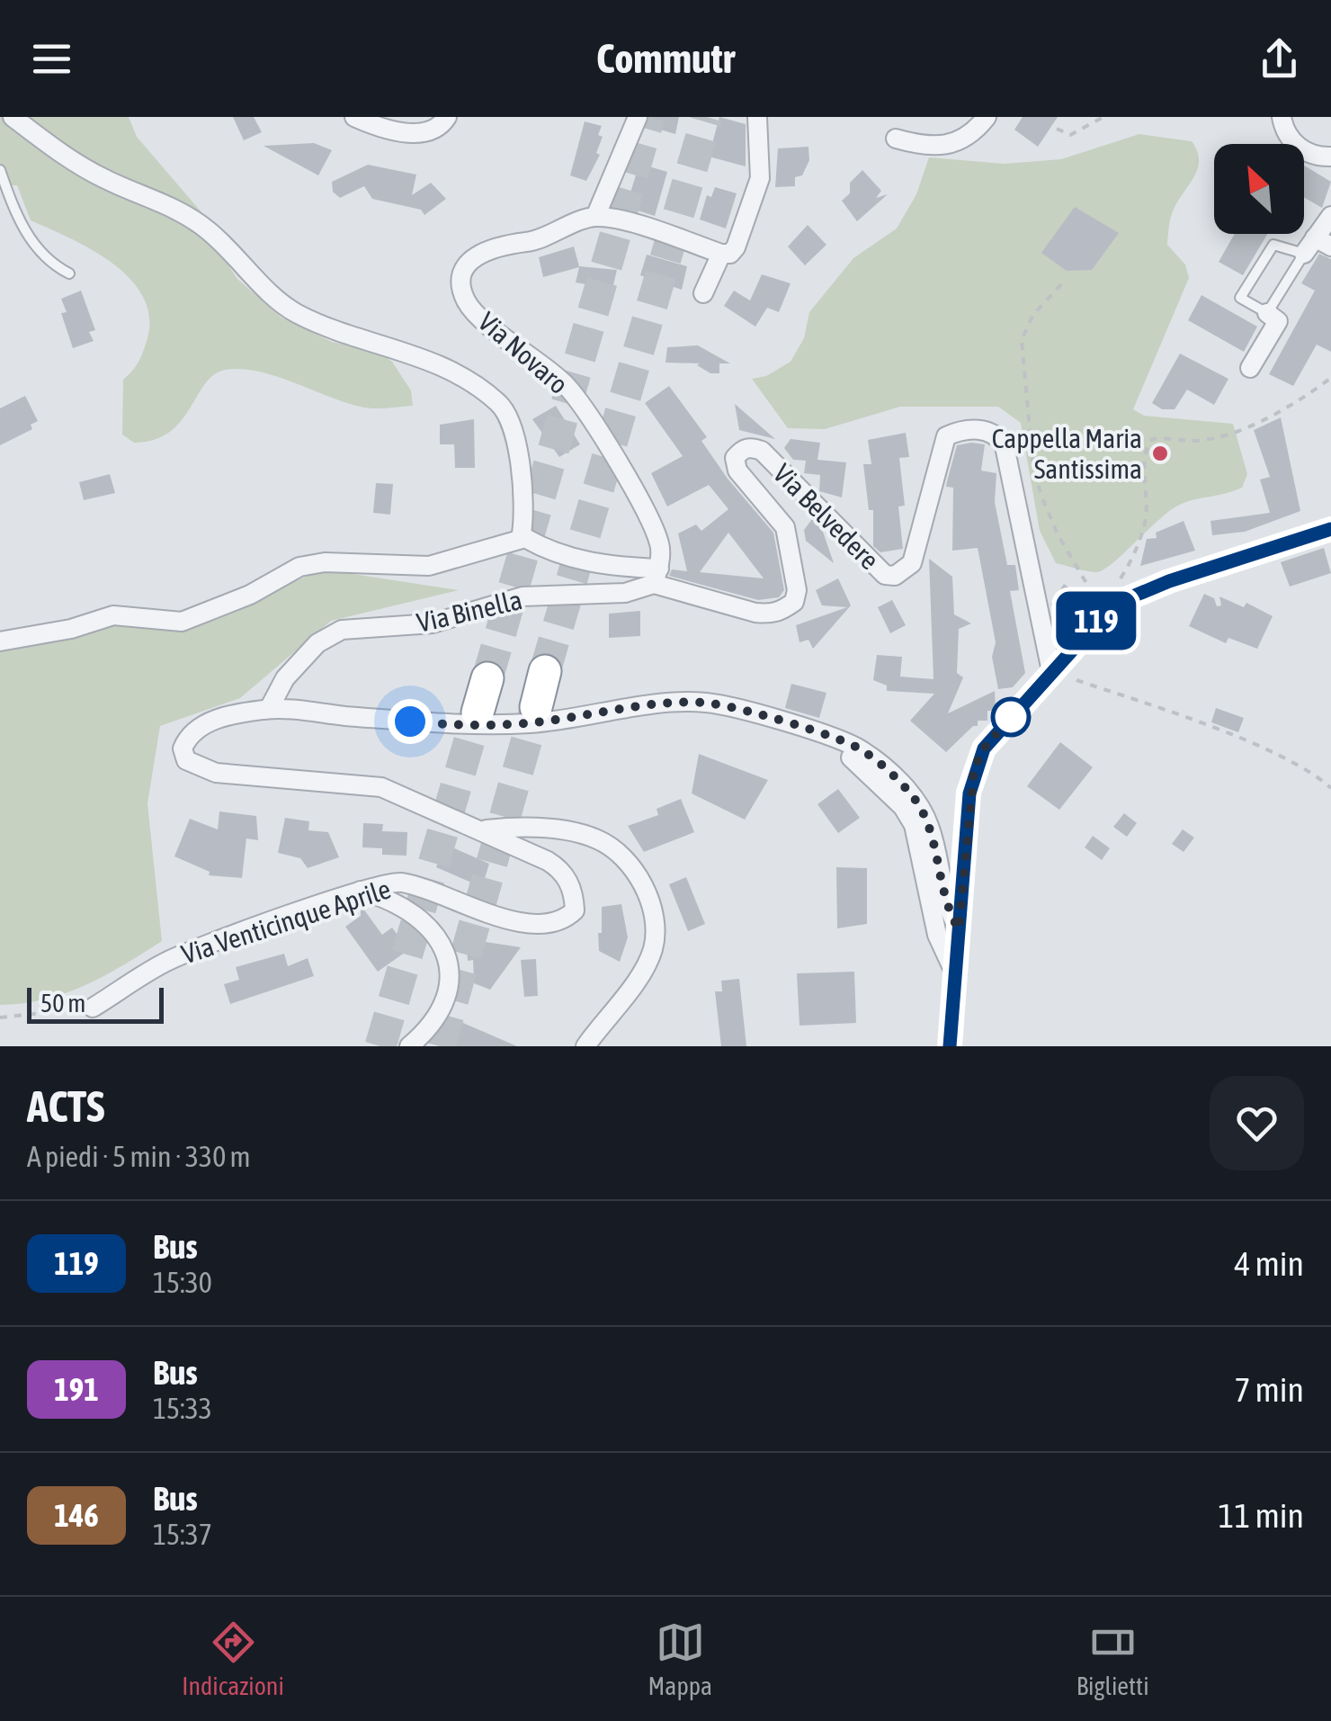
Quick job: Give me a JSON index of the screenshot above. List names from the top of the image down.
{
  "streets": {
    "street": [
      "Via Novaro",
      "Via Belvedere",
      "Via Binella",
      "Via Venticinque Aprile"
    ]
  },
  "crossings": [
    ["Via Novaro", "Via Belvedere"],
    ["Via Novaro", "Via Binella"],
    ["Via Belvedere", "Via Binella"],
    ["Via Binella", "Via Venticinque Aprile"]
  ],
  "places": ["Cappella Maria Santissima"],
  "lines": ["bus line 119"],
  "scale_bar": "50 m",
  "north": "top left",
  "page": {
    "header": "Commutr",
    "on_map": "119",
    "scale": "50 m",
    "heading": ["ACTS", "A piedi · 5 min · 330 m"],
    "list": [
      {
        "mark": "119",
        "name": "Bus",
        "note": "15:30",
        "value": "4 min"
      },
      {
        "mark": "191",
        "name": "Bus",
        "note": "15:33",
        "value": "7 min"
      },
      {
        "mark": "146",
        "name": "Bus",
        "note": "15:37",
        "value": "11 min"
      }
    ],
    "tabs": ["Indicazioni", "Mappa", "Biglietti"]
  }
}
